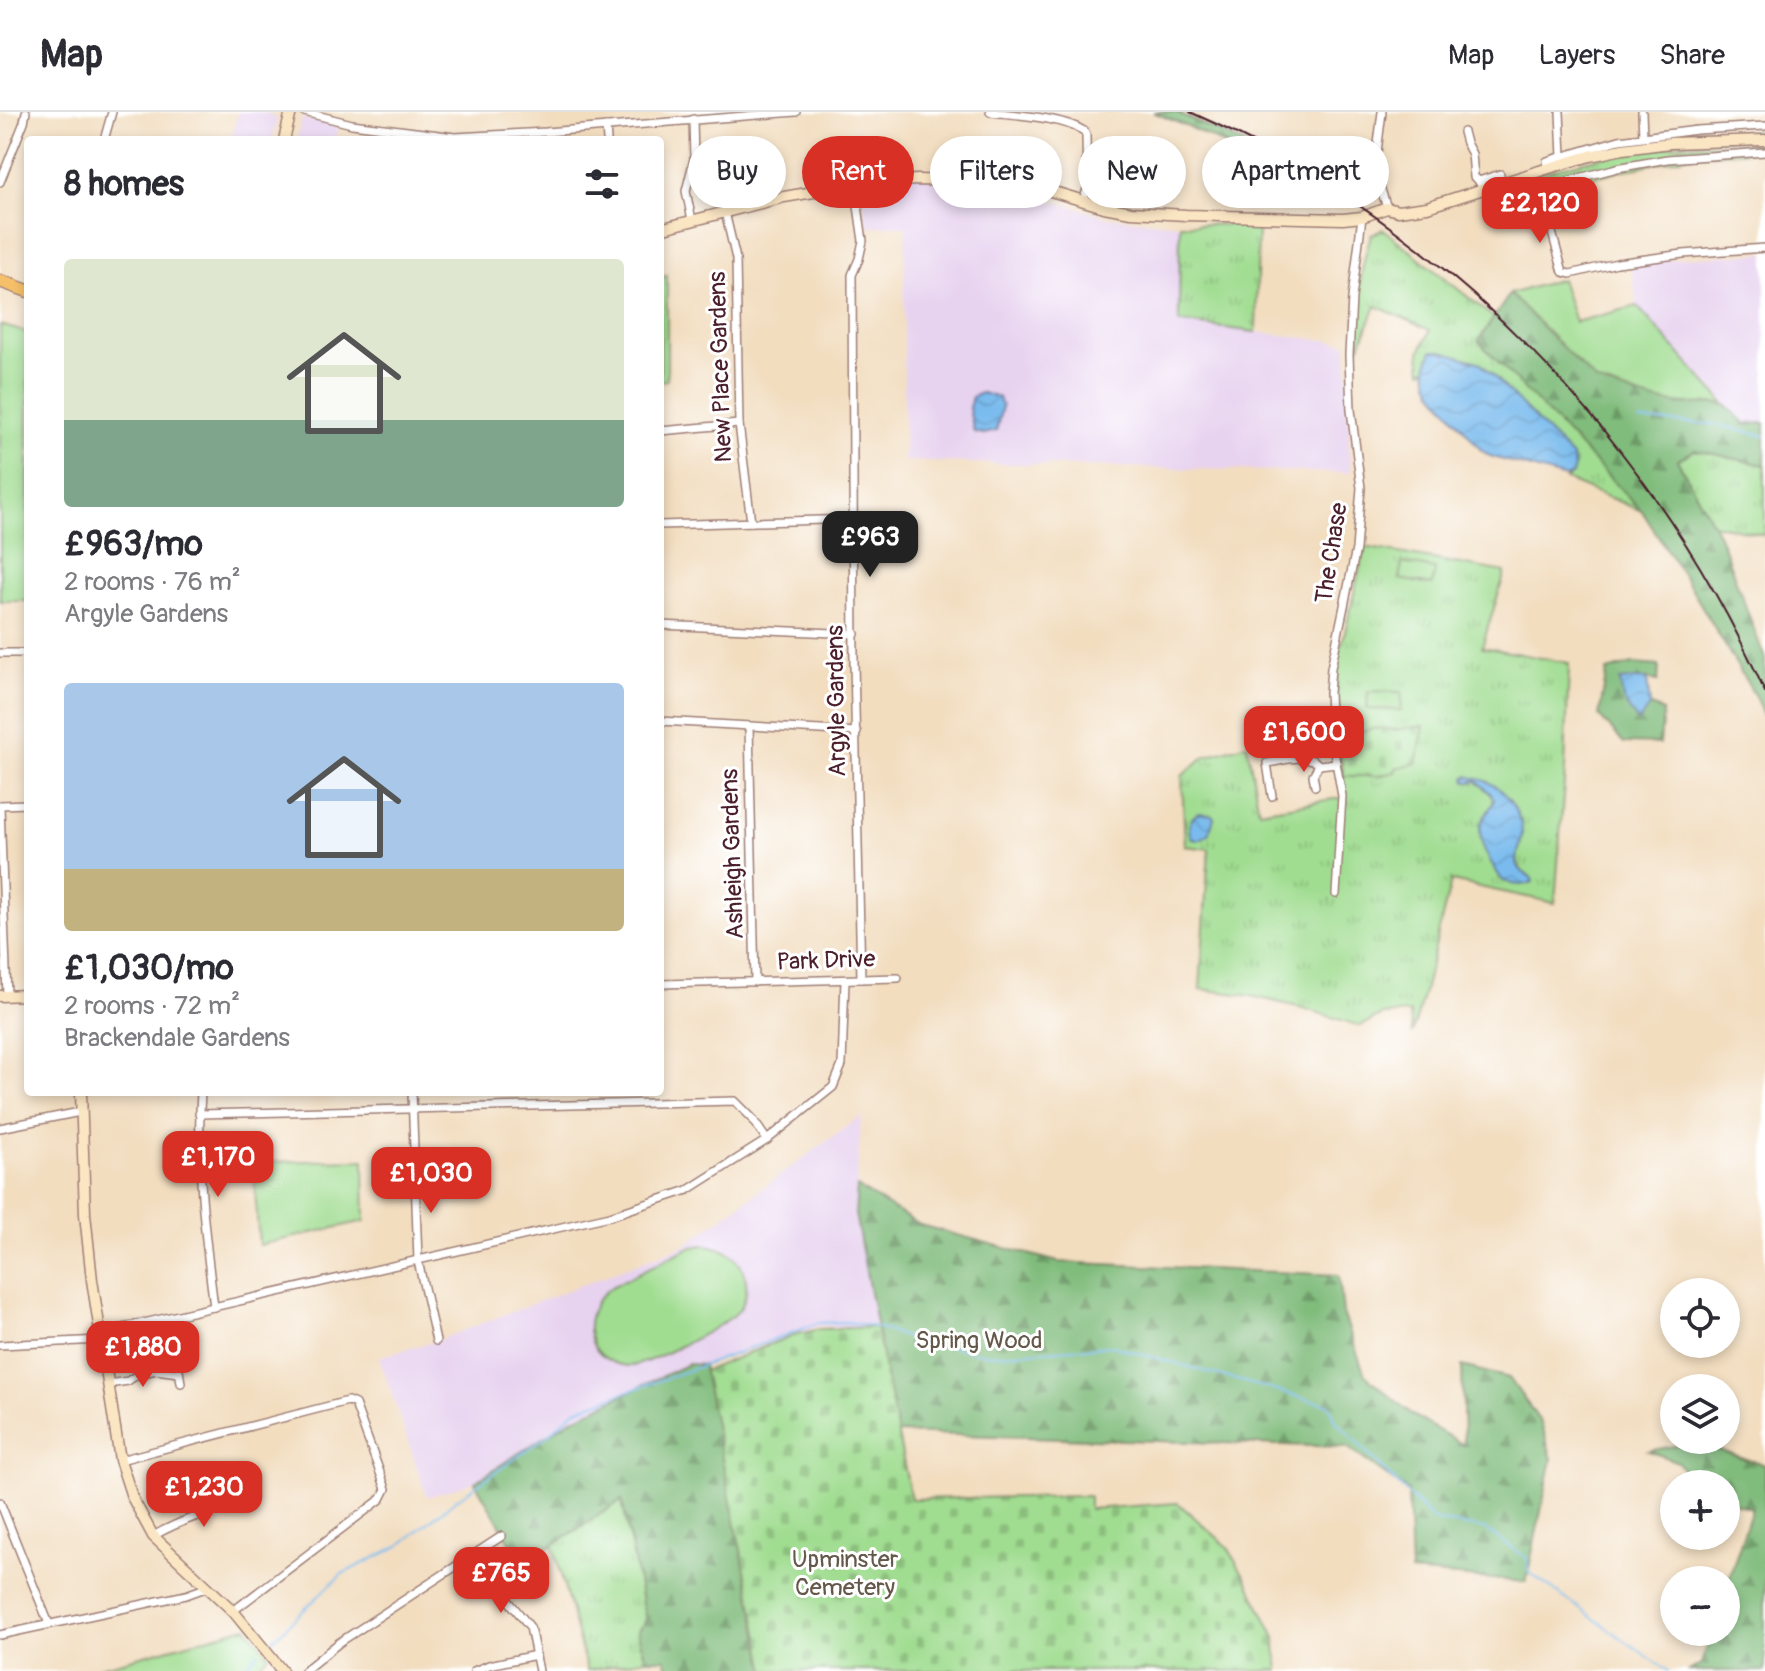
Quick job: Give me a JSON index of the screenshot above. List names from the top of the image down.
{
  "streets": {
    "street": [
      "New Place Gardens",
      "The Chase",
      "Argyle Gardens",
      "Ashleigh Gardens",
      "Park Drive"
    ]
  },
  "crossings": [
    ["Argyle Gardens", "Park Drive"],
    ["Ashleigh Gardens", "Park Drive"]
  ],
  "parks": ["Spring Wood", "Upminster Cemetery"],
  "page": {
    "header": "Map",
    "nav": ["Map", "Layers", "Share"],
    "chip": [
      "Buy",
      "Rent",
      "Filters",
      "New",
      "Apartment"
    ],
    "heading": "8 homes",
    "price": [
      "£2,120",
      "£963",
      "£1,600",
      "£1,170",
      "£1,030",
      "£1,880",
      "£1,230",
      "£765"
    ],
    "list": [
      {
        "name": "£963/mo",
        "note": "2 rooms · 76 m² · Argyle Gardens"
      },
      {
        "name": "£1,030/mo",
        "note": "2 rooms · 72 m² · Brackendale Gardens"
      }
    ],
    "map_buttons": ["+", "−"]
  }
}
